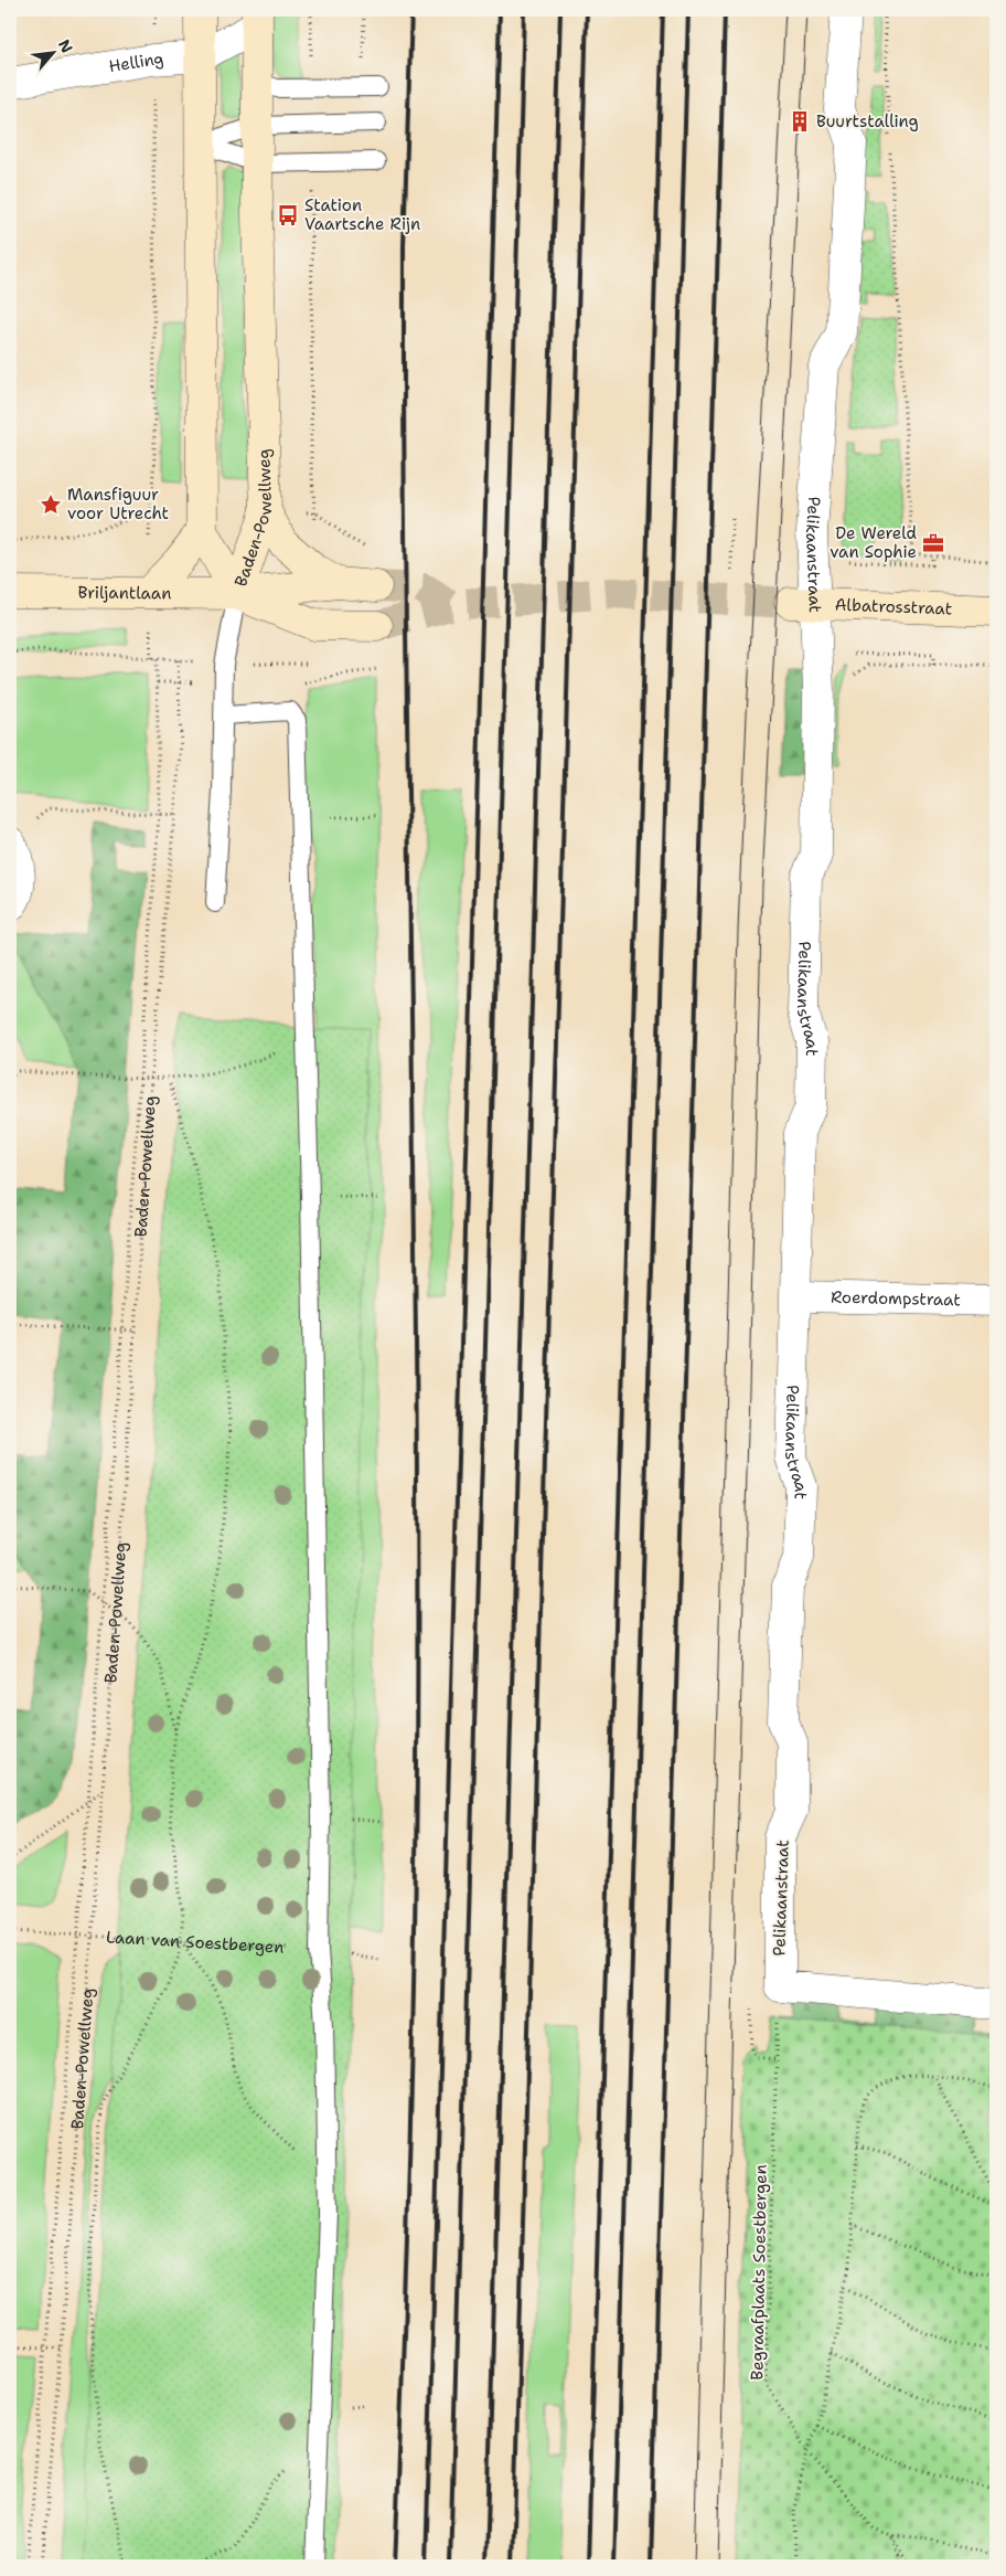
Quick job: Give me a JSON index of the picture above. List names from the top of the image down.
{
  "streets": {
    "main road": ["Baden-Powellweg", "Briljantlaan", "Albatrosstraat"],
    "street": ["Helling", "Pelikaanstraat", "Roerdompstraat"],
    "path": ["Laan van Soestbergen", "Begraafplaats Soestbergen"]
  },
  "crossings": [
    ["Helling", "Baden-Powellweg"],
    ["Baden-Powellweg", "Briljantlaan"],
    ["Baden-Powellweg", "Laan van Soestbergen"],
    ["Pelikaanstraat", "Albatrosstraat"],
    ["Pelikaanstraat", "Roerdompstraat"],
    ["Pelikaanstraat", "Begraafplaats Soestbergen"]
  ],
  "places": {
    "building": ["Buurtstalling"],
    "bus stop": ["Station Vaartsche Rijn"],
    "place": ["Mansfiguur voor Utrecht"],
    "office": ["De Wereld van Sophie"]
  },
  "north": "top right"
}
